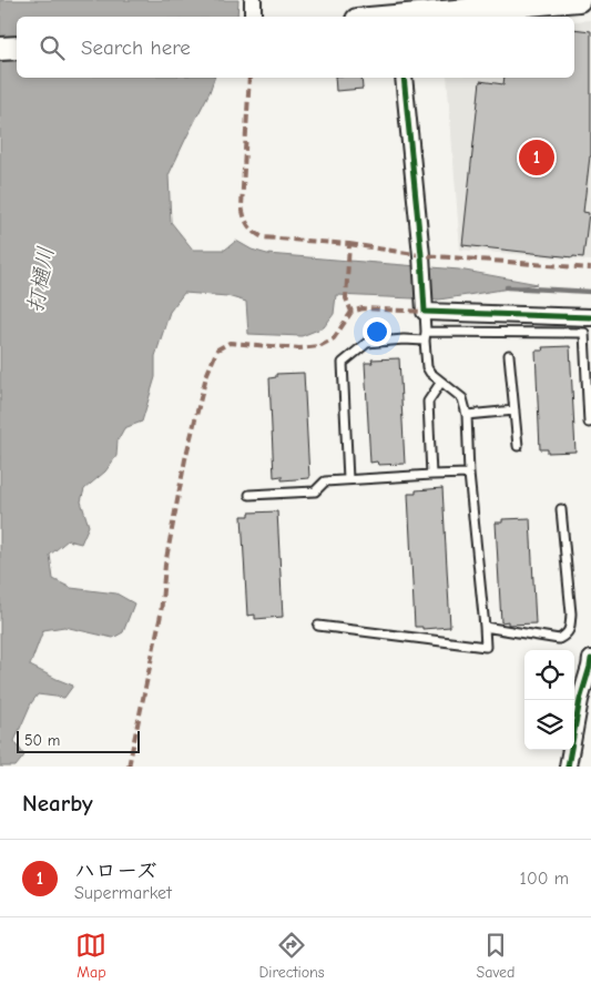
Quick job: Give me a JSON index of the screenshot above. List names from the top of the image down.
{
  "water": ["打樋川"],
  "scale_bar": "50 m",
  "page": {
    "search": "Search here",
    "pins": "1",
    "scale": "50 m",
    "heading": "Nearby",
    "list": [
      {
        "mark": "1",
        "name": "ハローズ",
        "note": "Supermarket",
        "value": "100 m"
      }
    ],
    "nav": ["Map", "Directions", "Saved"]
  }
}
